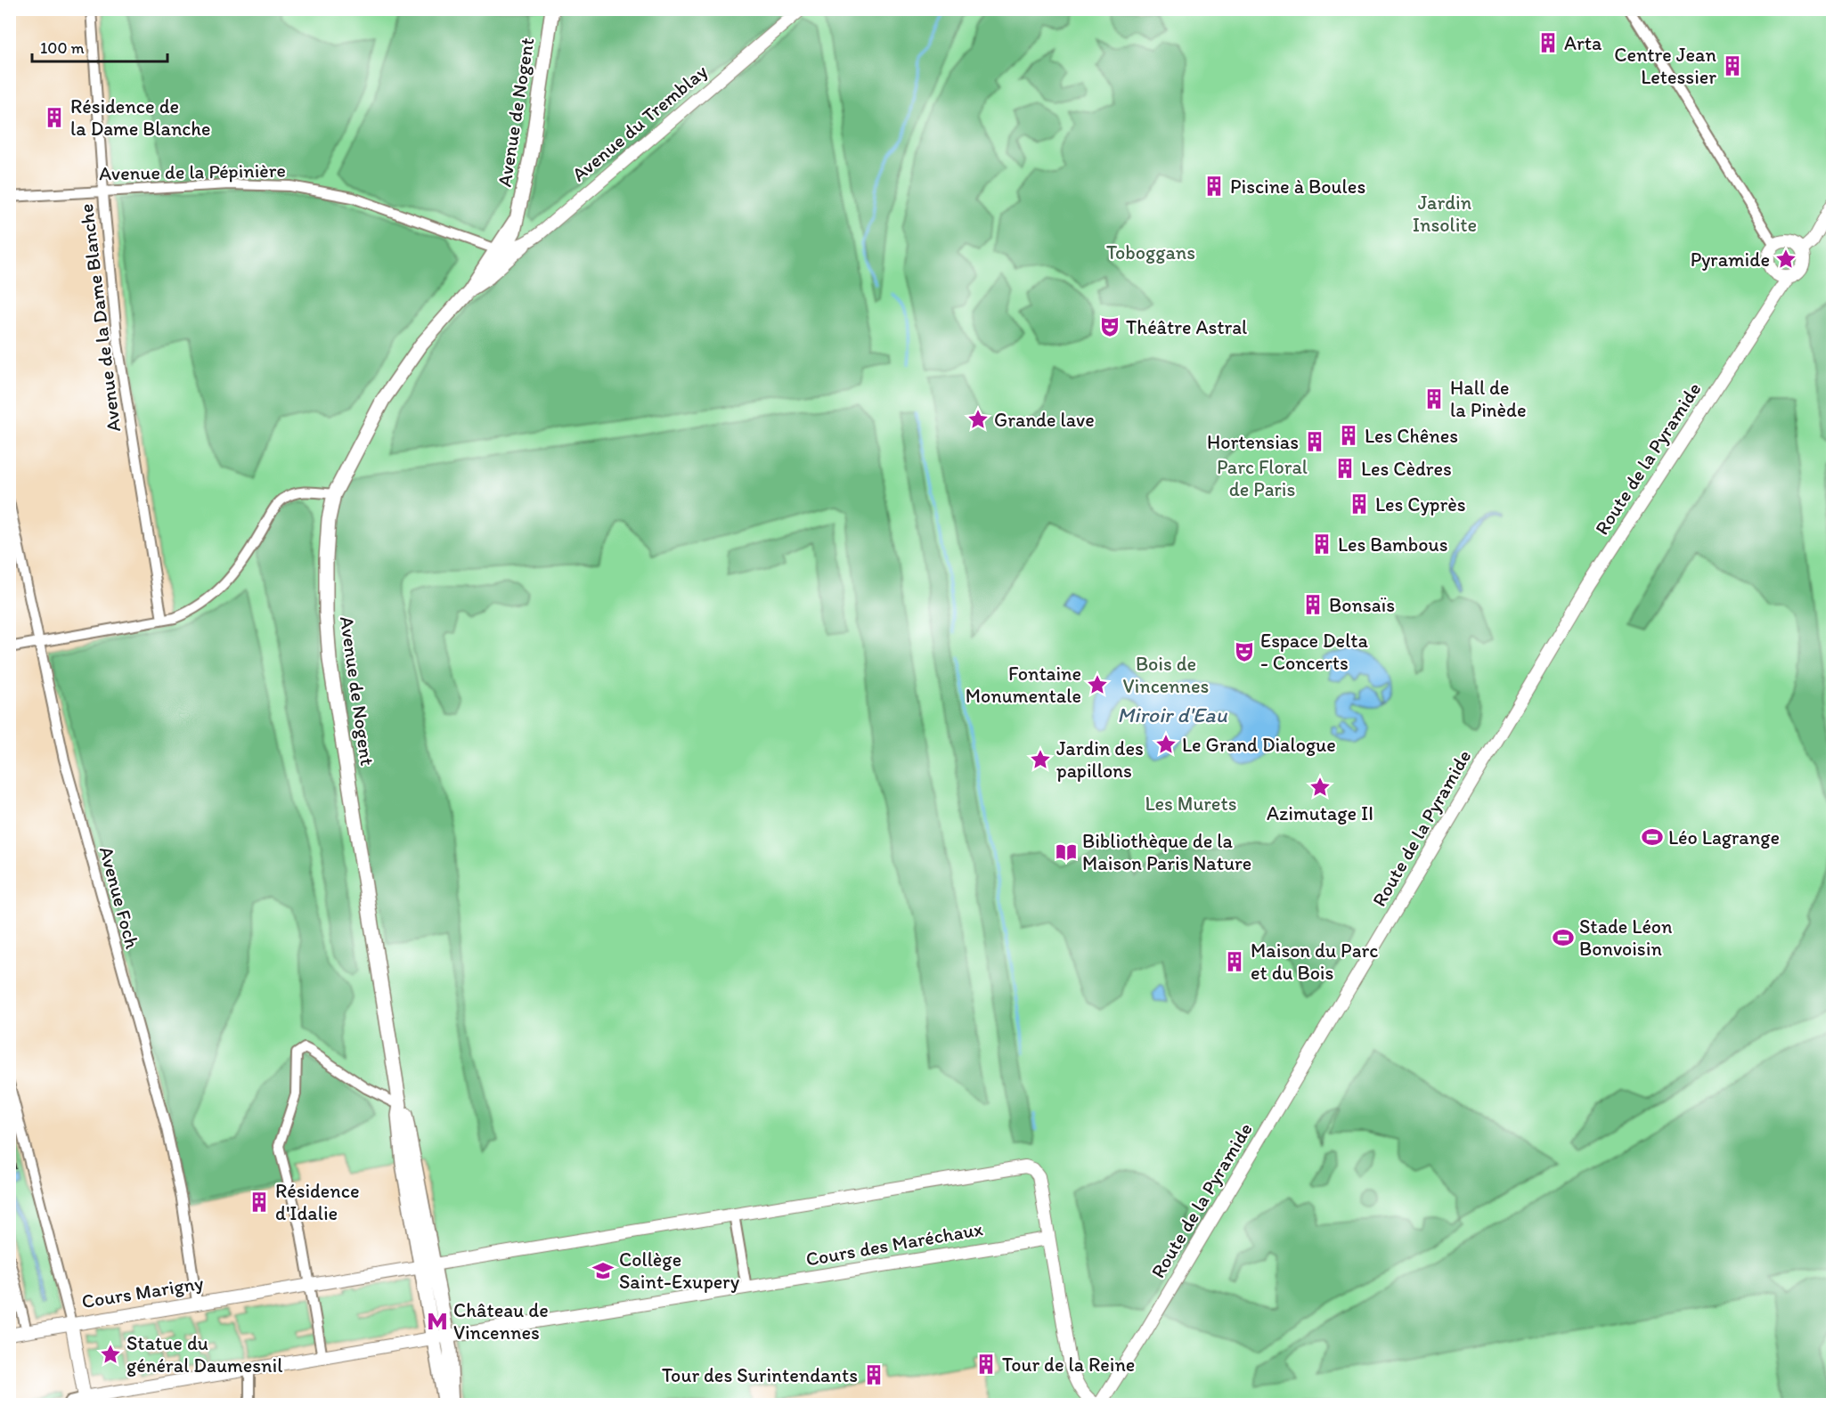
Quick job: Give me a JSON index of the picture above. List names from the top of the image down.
{
  "streets": {
    "main road": ["Avenue de Nogent"],
    "street": [
      "Avenue du Tremblay",
      "Avenue de la Pépinière",
      "Avenue de la Dame Blanche",
      "Route de la Pyramide",
      "Avenue Foch",
      "Cours des Maréchaux",
      "Cours Marigny"
    ]
  },
  "crossings": [
    ["Avenue de Nogent", "Avenue du Tremblay"],
    ["Avenue de Nogent", "Avenue de la Pépinière"],
    ["Avenue de Nogent", "Cours Marigny"],
    ["Avenue du Tremblay", "Avenue de la Pépinière"],
    ["Avenue de la Pépinière", "Avenue de la Dame Blanche"],
    ["Avenue Foch", "Cours Marigny"]
  ],
  "water": ["Miroir d'Eau"],
  "parks": [
    "Jardin Insolite",
    "Toboggans",
    "Parc Floral de Paris",
    "Bois de Vincennes",
    "Les Murets"
  ],
  "places": {
    "building": [
      "Arta",
      "Centre Jean Letessier",
      "Résidence de la Dame Blanche",
      "Piscine à Boules",
      "Hall de la Pinède",
      "Les Chênes",
      "Hortensias",
      "Les Cèdres",
      "Les Cyprès",
      "Les Bambous",
      "Bonsaïs",
      "Maison du Parc et du Bois",
      "Résidence d'Idalie",
      "Tour de la Reine",
      "Tour des Surintendants"
    ],
    "place": [
      "Pyramide",
      "Grande lave",
      "Fontaine Monumentale",
      "Le Grand Dialogue",
      "Jardin des papillons",
      "Azimutage II",
      "Statue du général Daumesnil"
    ],
    "theatre": ["Théâtre Astral", "Espace Delta - Concerts"],
    "sports": ["Léo Lagrange", "Stade Léon Bonvoisin"],
    "library": ["Bibliothèque de la Maison Paris Nature"],
    "school or university": ["Collège Saint-Exupery"],
    "metro station": ["Château de Vincennes"]
  },
  "scale_bar": "100 m"
}
